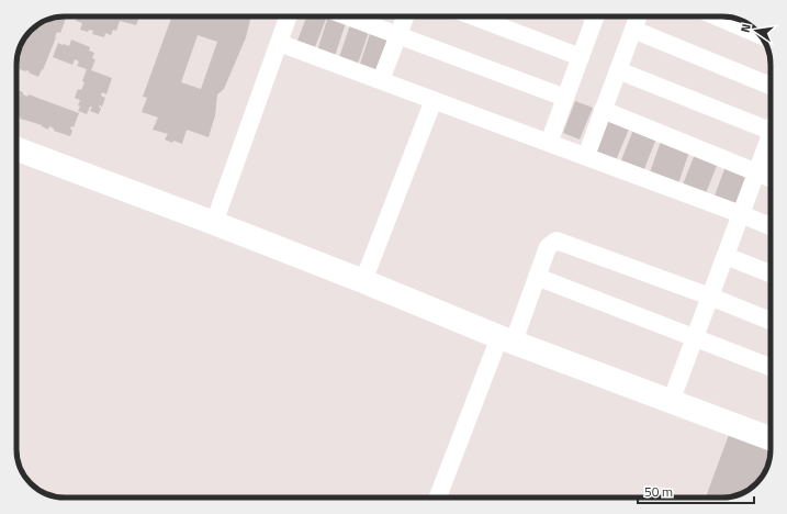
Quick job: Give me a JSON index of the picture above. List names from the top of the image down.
{
  "scale_bar": "50 m",
  "north": "left"
}
